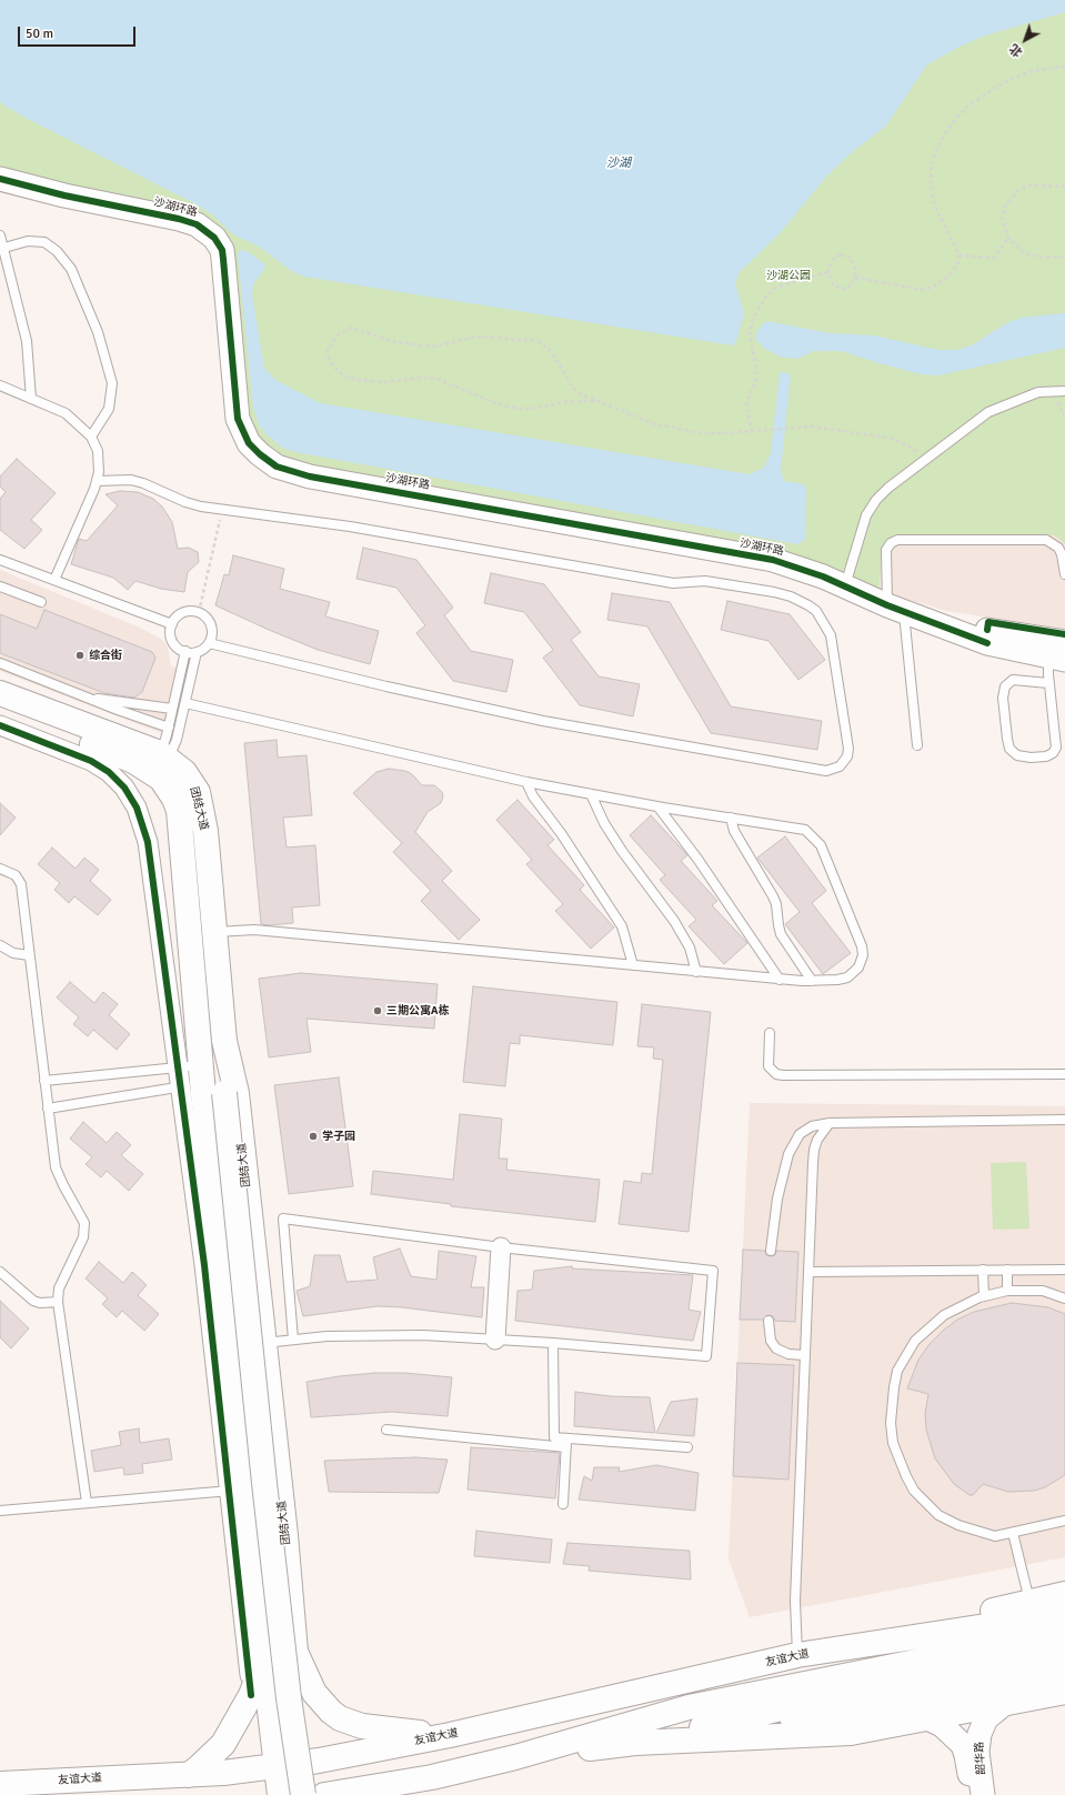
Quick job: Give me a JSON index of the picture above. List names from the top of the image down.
{
  "streets": {
    "main road": ["团结大道", "友谊大道"],
    "street": ["沙湖环路", "韶华路"]
  },
  "crossings": [
    ["团结大道", "友谊大道"]
  ],
  "water": ["沙湖"],
  "parks": ["沙湖公园"],
  "places": ["综合街", "三期公寓A栋", "学子园"],
  "scale_bar": "50 m",
  "north": "bottom left"
}
